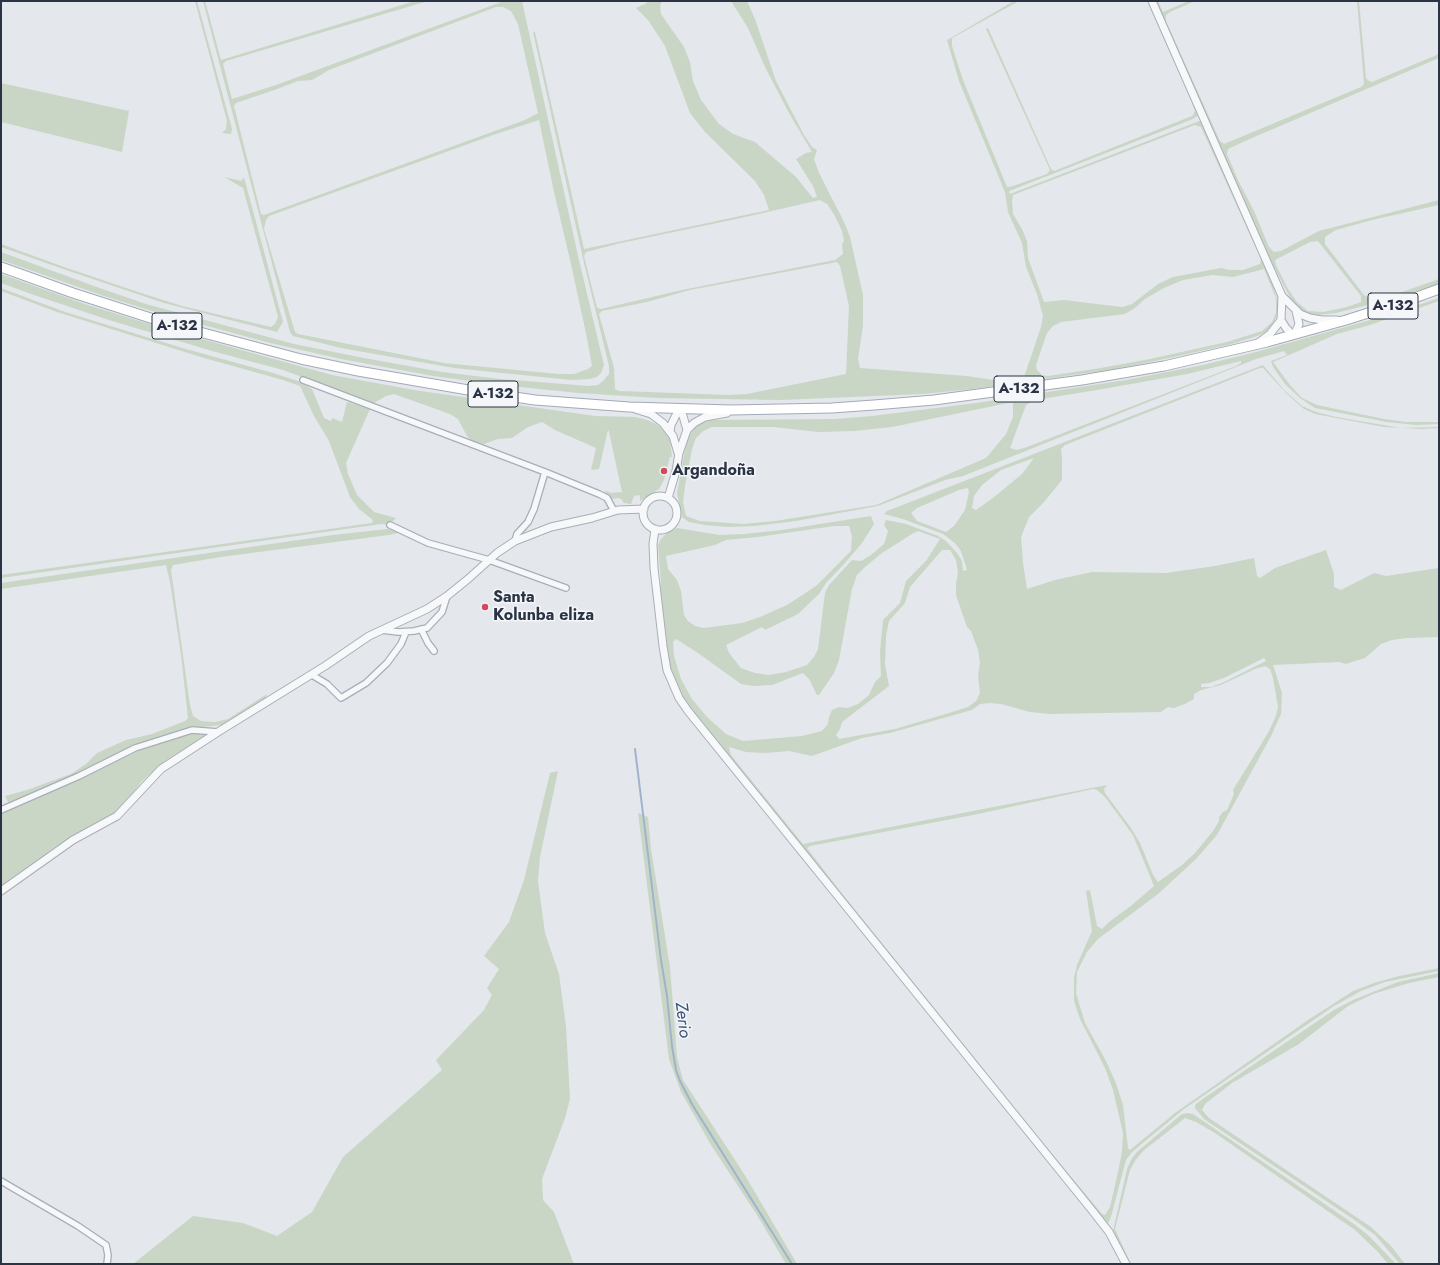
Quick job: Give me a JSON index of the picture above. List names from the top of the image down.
{
  "streets": {
    "main road": ["A-132"]
  },
  "water": ["Zerio"],
  "places": ["Argandoña", "Santa Kolunba eliza"]
}
